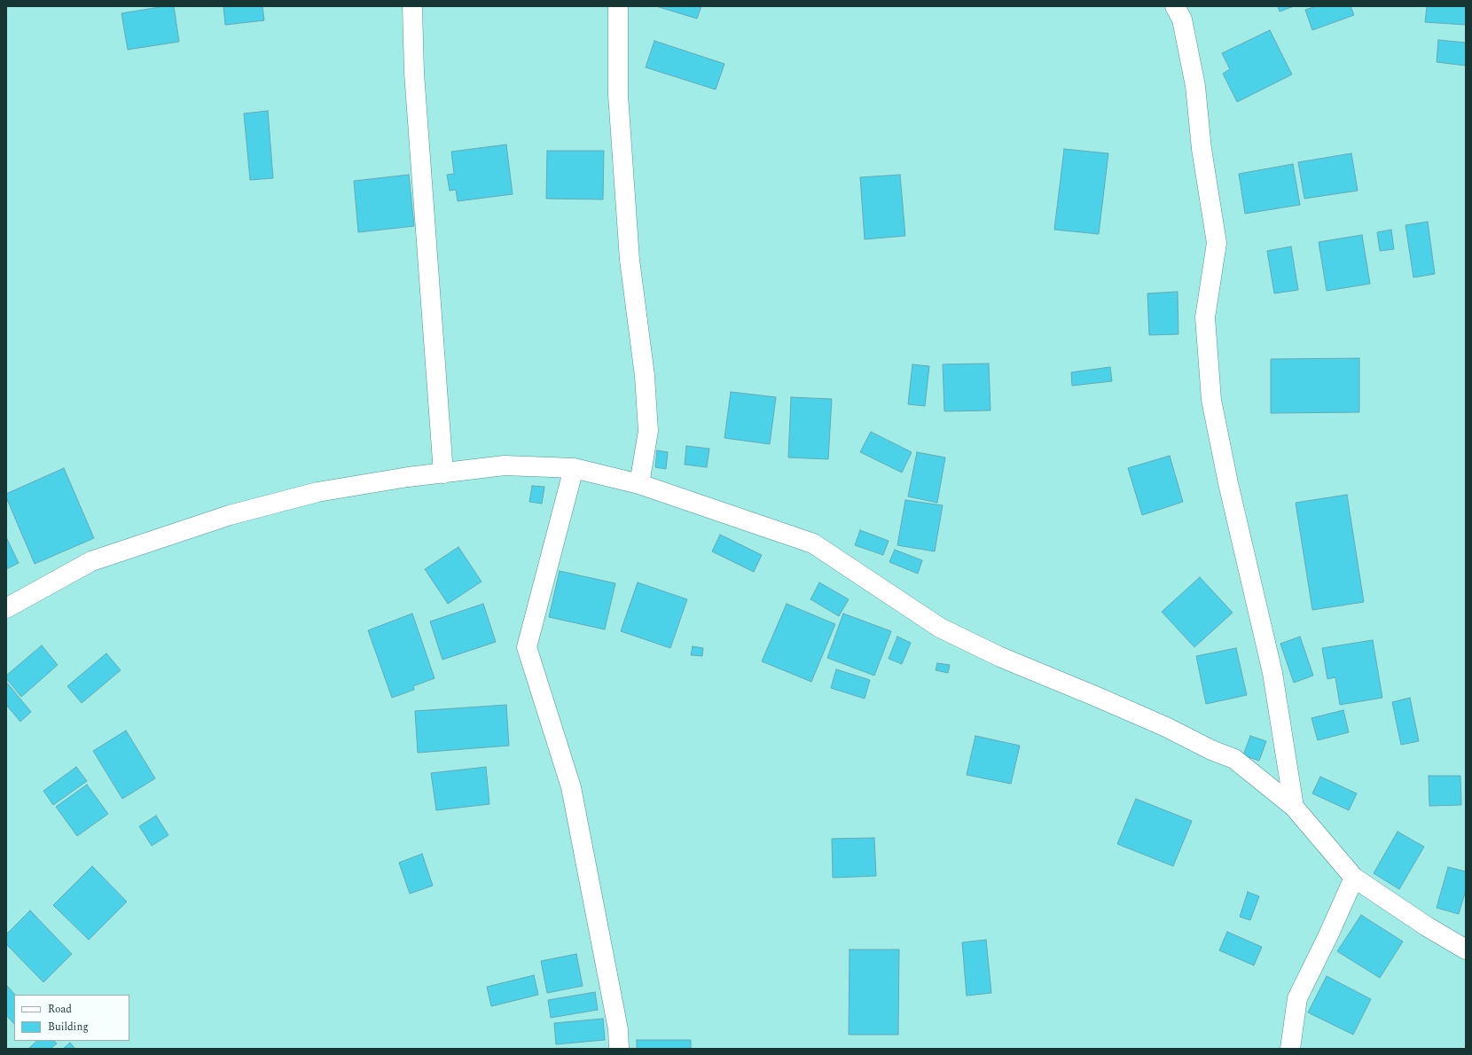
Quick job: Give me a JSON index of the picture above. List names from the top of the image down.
{
  "legend": ["Road", "Building"]
}
